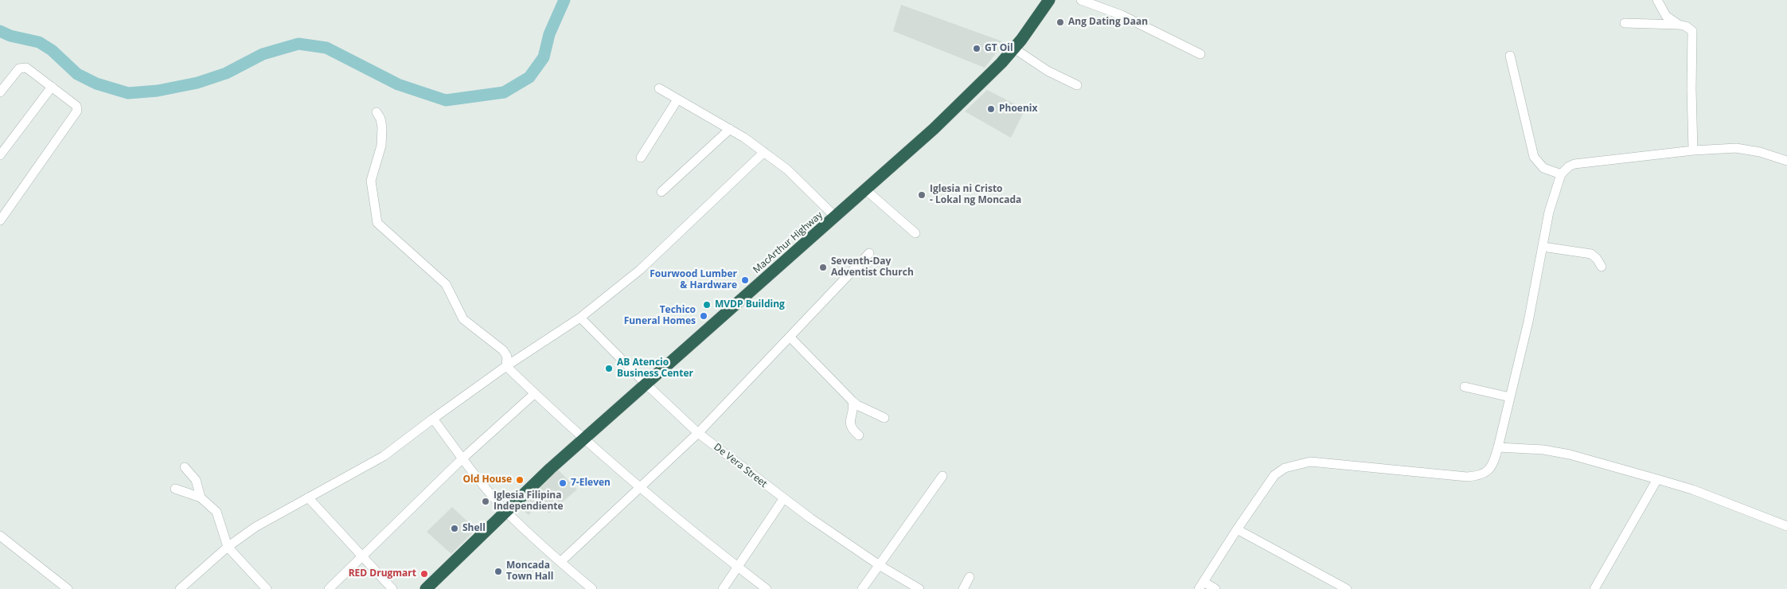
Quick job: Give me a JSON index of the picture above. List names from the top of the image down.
{
  "streets": {
    "highway": ["MacArthur Highway"],
    "street": ["De Vera Street"]
  },
  "crossings": [
    ["MacArthur Highway", "De Vera Street"]
  ],
  "places": [
    "Ang Dating Daan",
    "GT Oil",
    "Phoenix",
    "Iglesia ni Cristo - Lokal ng Moncada",
    "Seventh-Day Adventist Church",
    "Fourwood Lumber & Hardware",
    "MVDP Building",
    "Techico Funeral Homes",
    "AB Atencio Business Center",
    "Old House",
    "7-Eleven",
    "Iglesia Filipina Independiente",
    "Shell",
    "Moncada Town Hall",
    "RED Drugmart"
  ]
}
